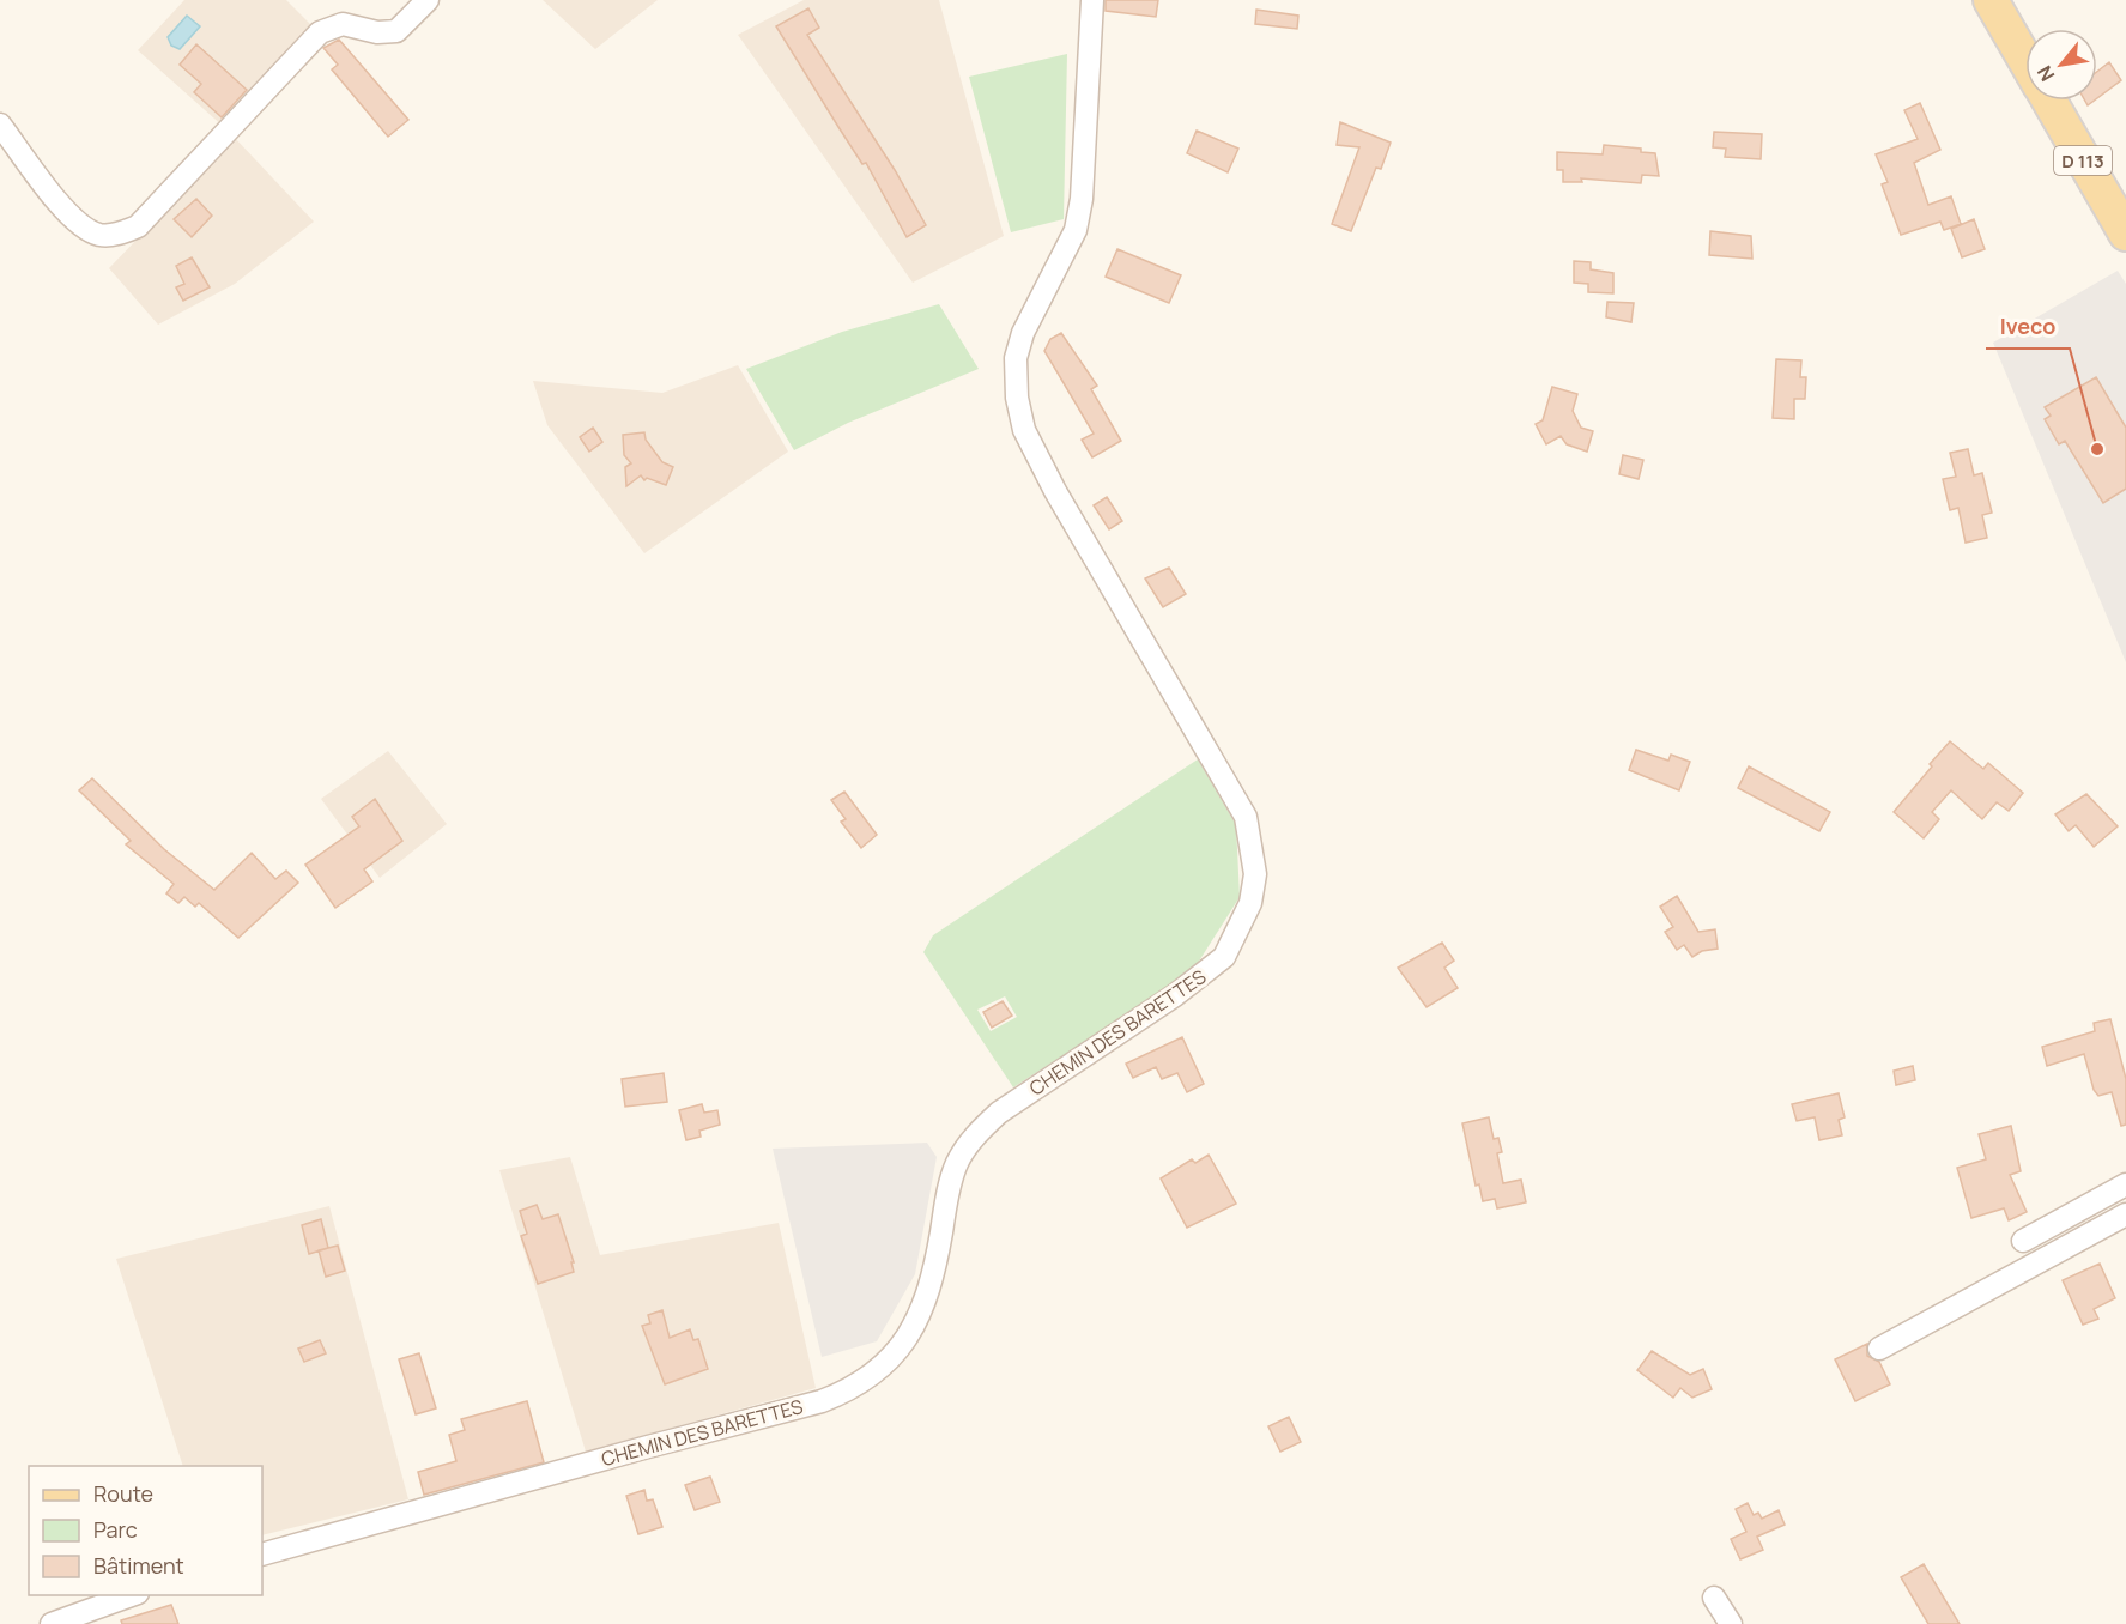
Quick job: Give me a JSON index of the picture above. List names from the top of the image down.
{
  "streets": {
    "main road": ["D 113"],
    "street": ["CHEMIN DES BARETTES"]
  },
  "places": ["Iveco"],
  "legend": ["Route", "Parc", "Bâtiment"],
  "north": "bottom left"
}
